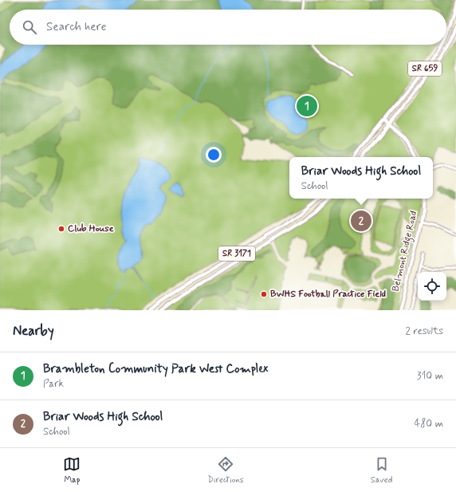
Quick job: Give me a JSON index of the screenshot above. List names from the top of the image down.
{
  "streets": {
    "main road": ["SR 659", "Belmont Ridge Road", "SR 3171"]
  },
  "places": ["Club House", "BWHS Football Practice Field"],
  "page": {
    "search": "Search here",
    "pins": ["1", "2"],
    "popup": ["Briar Woods High School", "School"],
    "heading": ["Nearby", "2 results"],
    "list": [
      {
        "mark": "1",
        "name": "Brambleton Community Park West Complex",
        "note": "Park",
        "value": "310 m"
      },
      {
        "mark": "2",
        "name": "Briar Woods High School",
        "note": "School",
        "value": "480 m"
      }
    ],
    "nav": ["Map", "Directions", "Saved"]
  }
}
